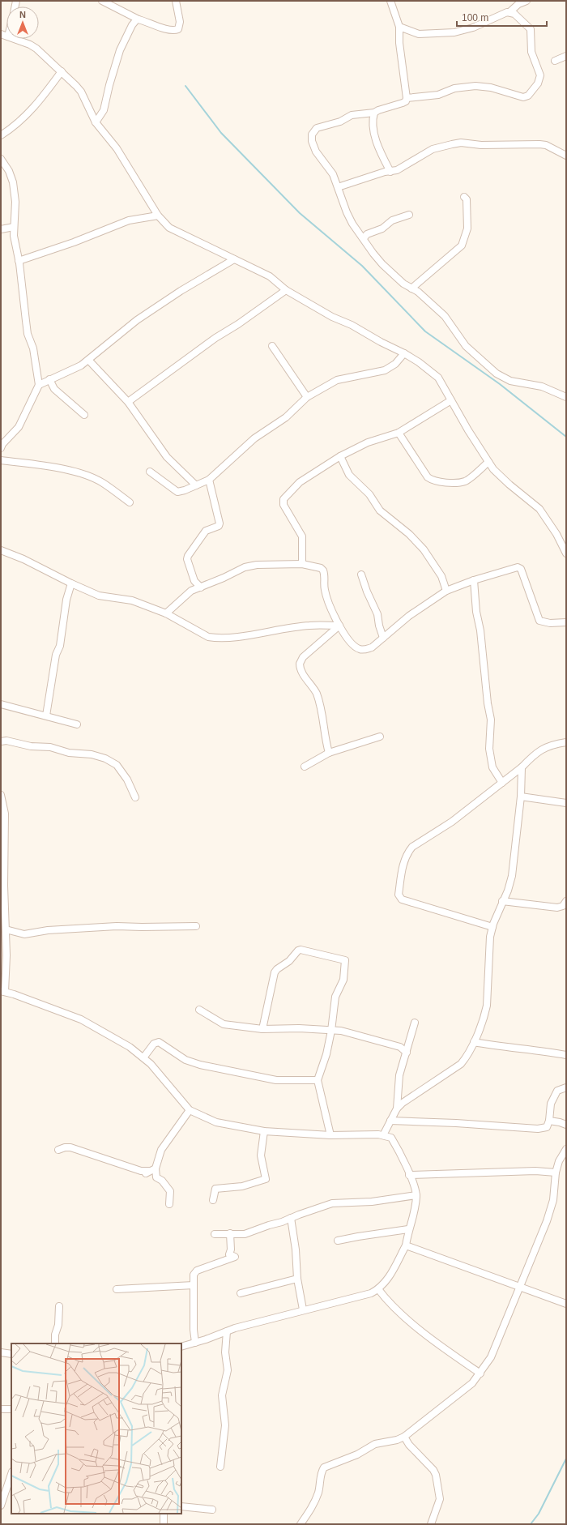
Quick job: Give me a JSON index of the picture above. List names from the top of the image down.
{
  "scale_bar": "100 m",
  "north": "top"
}
